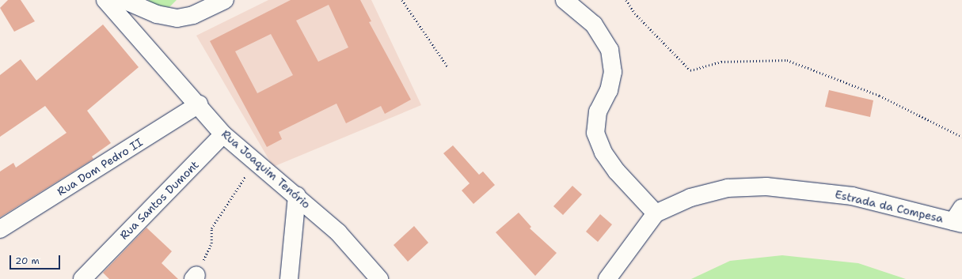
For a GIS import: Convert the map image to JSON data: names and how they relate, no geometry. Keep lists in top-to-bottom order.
{
  "streets": {
    "street": [
      "Rua Dom Pedro II",
      "Rua Joaquim Tenório",
      "Rua Santos Dumont",
      "Estrada da Compesa"
    ]
  },
  "crossings": [
    ["Rua Dom Pedro II", "Rua Joaquim Tenório"],
    ["Rua Joaquim Tenório", "Rua Santos Dumont"]
  ],
  "scale_bar": "20 m"
}
